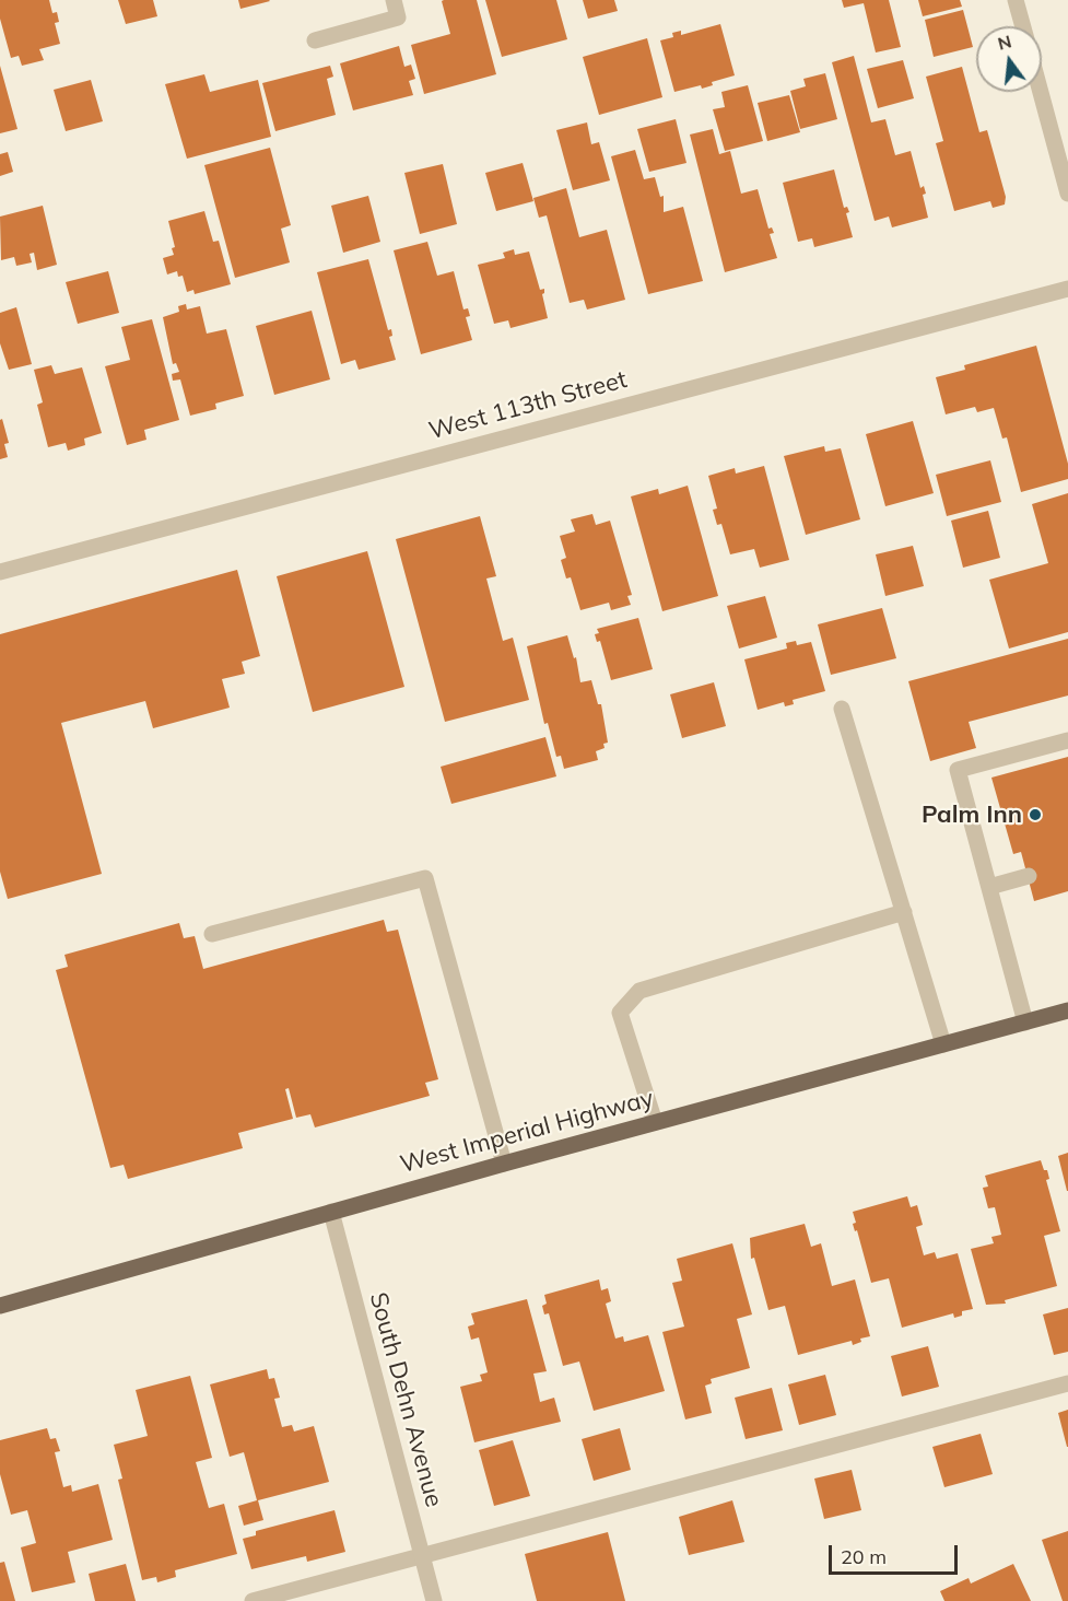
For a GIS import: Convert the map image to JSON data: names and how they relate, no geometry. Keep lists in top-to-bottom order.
{
  "streets": {
    "main road": ["West Imperial Highway"],
    "street": ["West 113th Street", "South Dehn Avenue"]
  },
  "crossings": [
    ["West Imperial Highway", "South Dehn Avenue"]
  ],
  "places": ["Palm Inn"],
  "scale_bar": "20 m",
  "north": "top"
}
